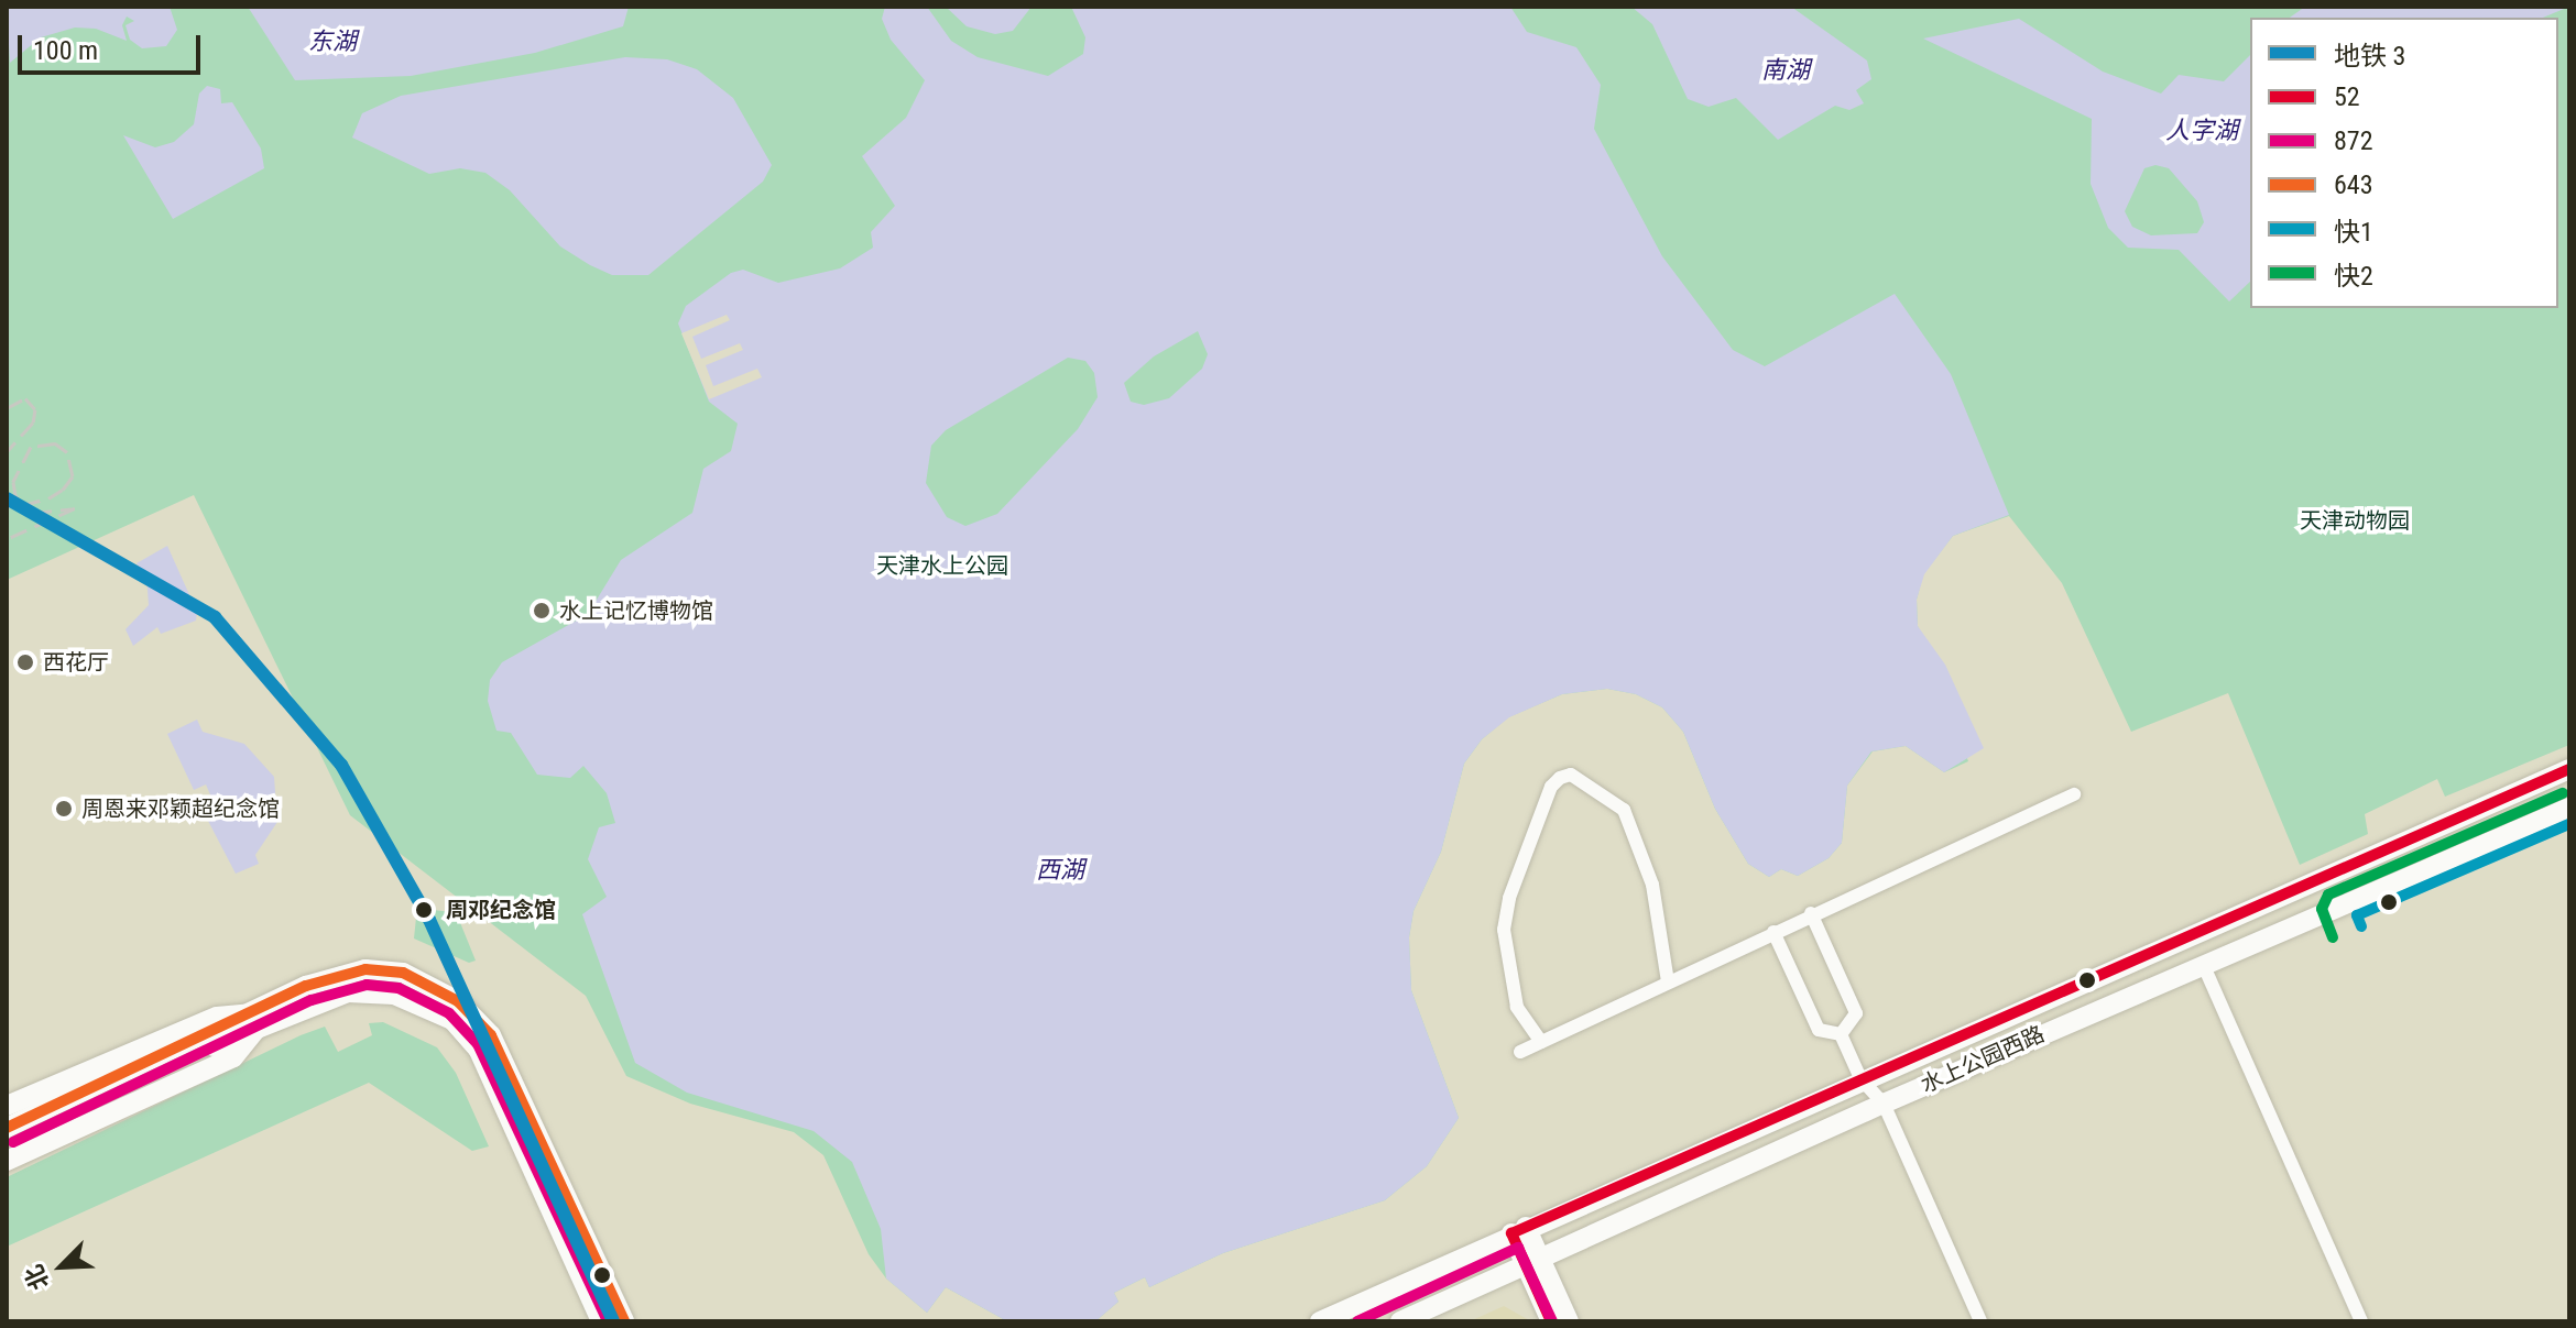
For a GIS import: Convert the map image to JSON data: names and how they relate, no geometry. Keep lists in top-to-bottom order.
{
  "streets": {
    "main road": ["水上公园西路"]
  },
  "water": [
    "东湖",
    "南湖",
    "人字湖",
    "西湖"
  ],
  "parks": ["天津动物园", "天津水上公园"],
  "places": [
    "水上记忆博物馆",
    "西花厅",
    "周恩来邓颖超纪念馆",
    "周邓纪念馆"
  ],
  "lines": [
    "metro line 3",
    "transit line 52",
    "transit line 快2",
    "transit line 快1",
    "transit line 643",
    "transit line 872"
  ],
  "legend": [
    "地铁 3",
    "52",
    "872",
    "643",
    "快1",
    "快2"
  ],
  "scale_bar": "100 m",
  "north": "bottom left"
}
